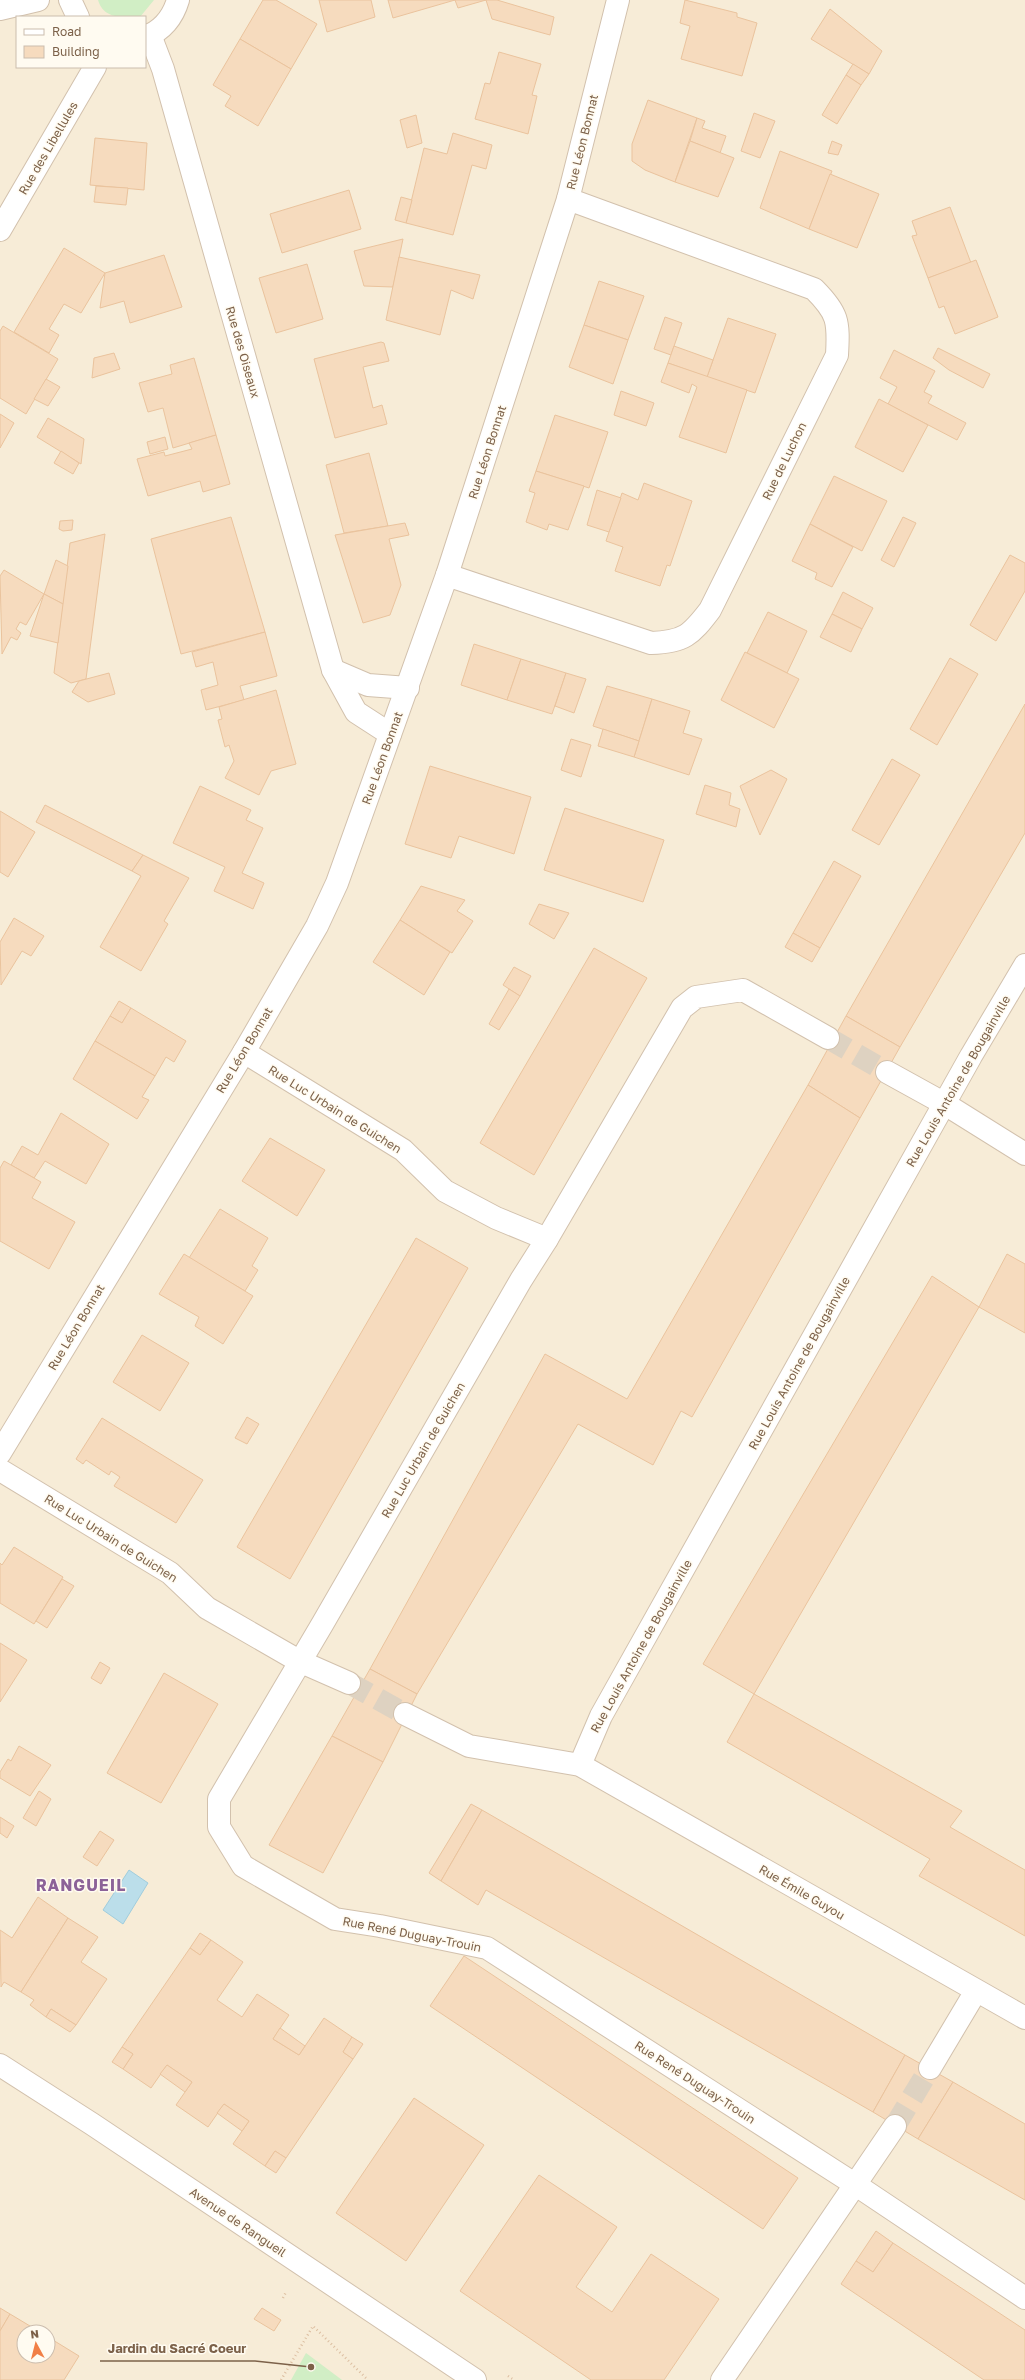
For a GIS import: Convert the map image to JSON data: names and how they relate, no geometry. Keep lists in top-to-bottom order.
{
  "streets": {
    "street": [
      "Rue Léon Bonnat",
      "Rue des Libellules",
      "Rue des Oiseaux",
      "Rue de Luchon",
      "Rue Louis Antoine de Bougainville",
      "Rue Luc Urbain de Guichen",
      "Rue Émile Guyou",
      "Rue René Duguay-Trouin",
      "Avenue de Rangueil"
    ]
  },
  "crossings": [
    ["Rue Léon Bonnat", "Rue des Oiseaux"],
    ["Rue Léon Bonnat", "Rue de Luchon"],
    ["Rue Léon Bonnat", "Rue Luc Urbain de Guichen"],
    ["Rue Louis Antoine de Bougainville", "Rue Émile Guyou"],
    ["Rue Luc Urbain de Guichen", "Rue René Duguay-Trouin"]
  ],
  "districts": ["RANGUEIL"],
  "places": ["Jardin du Sacré Coeur"],
  "legend": ["Road", "Building"],
  "north": "top"
}
